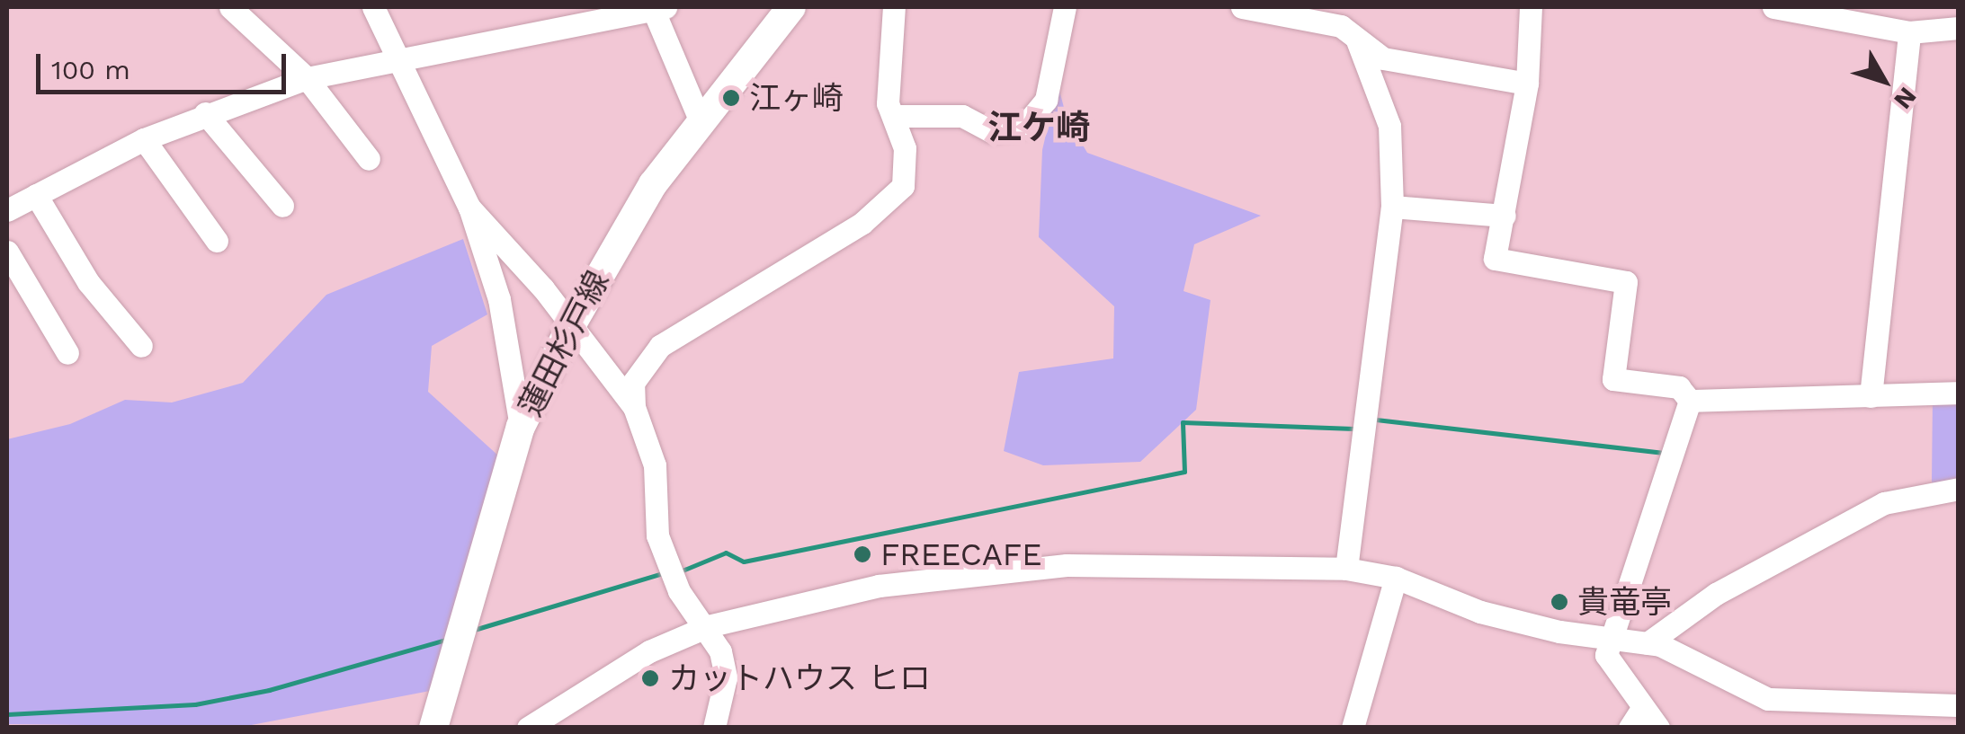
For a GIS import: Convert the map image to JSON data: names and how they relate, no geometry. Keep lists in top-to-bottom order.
{
  "streets": {
    "main road": ["蓮田杉戸線"]
  },
  "districts": ["江ケ崎"],
  "places": [
    "江ヶ崎",
    "FREECAFE",
    "貴竜亭",
    "カットハウス ヒロ"
  ],
  "scale_bar": "100 m",
  "north": "bottom right"
}
